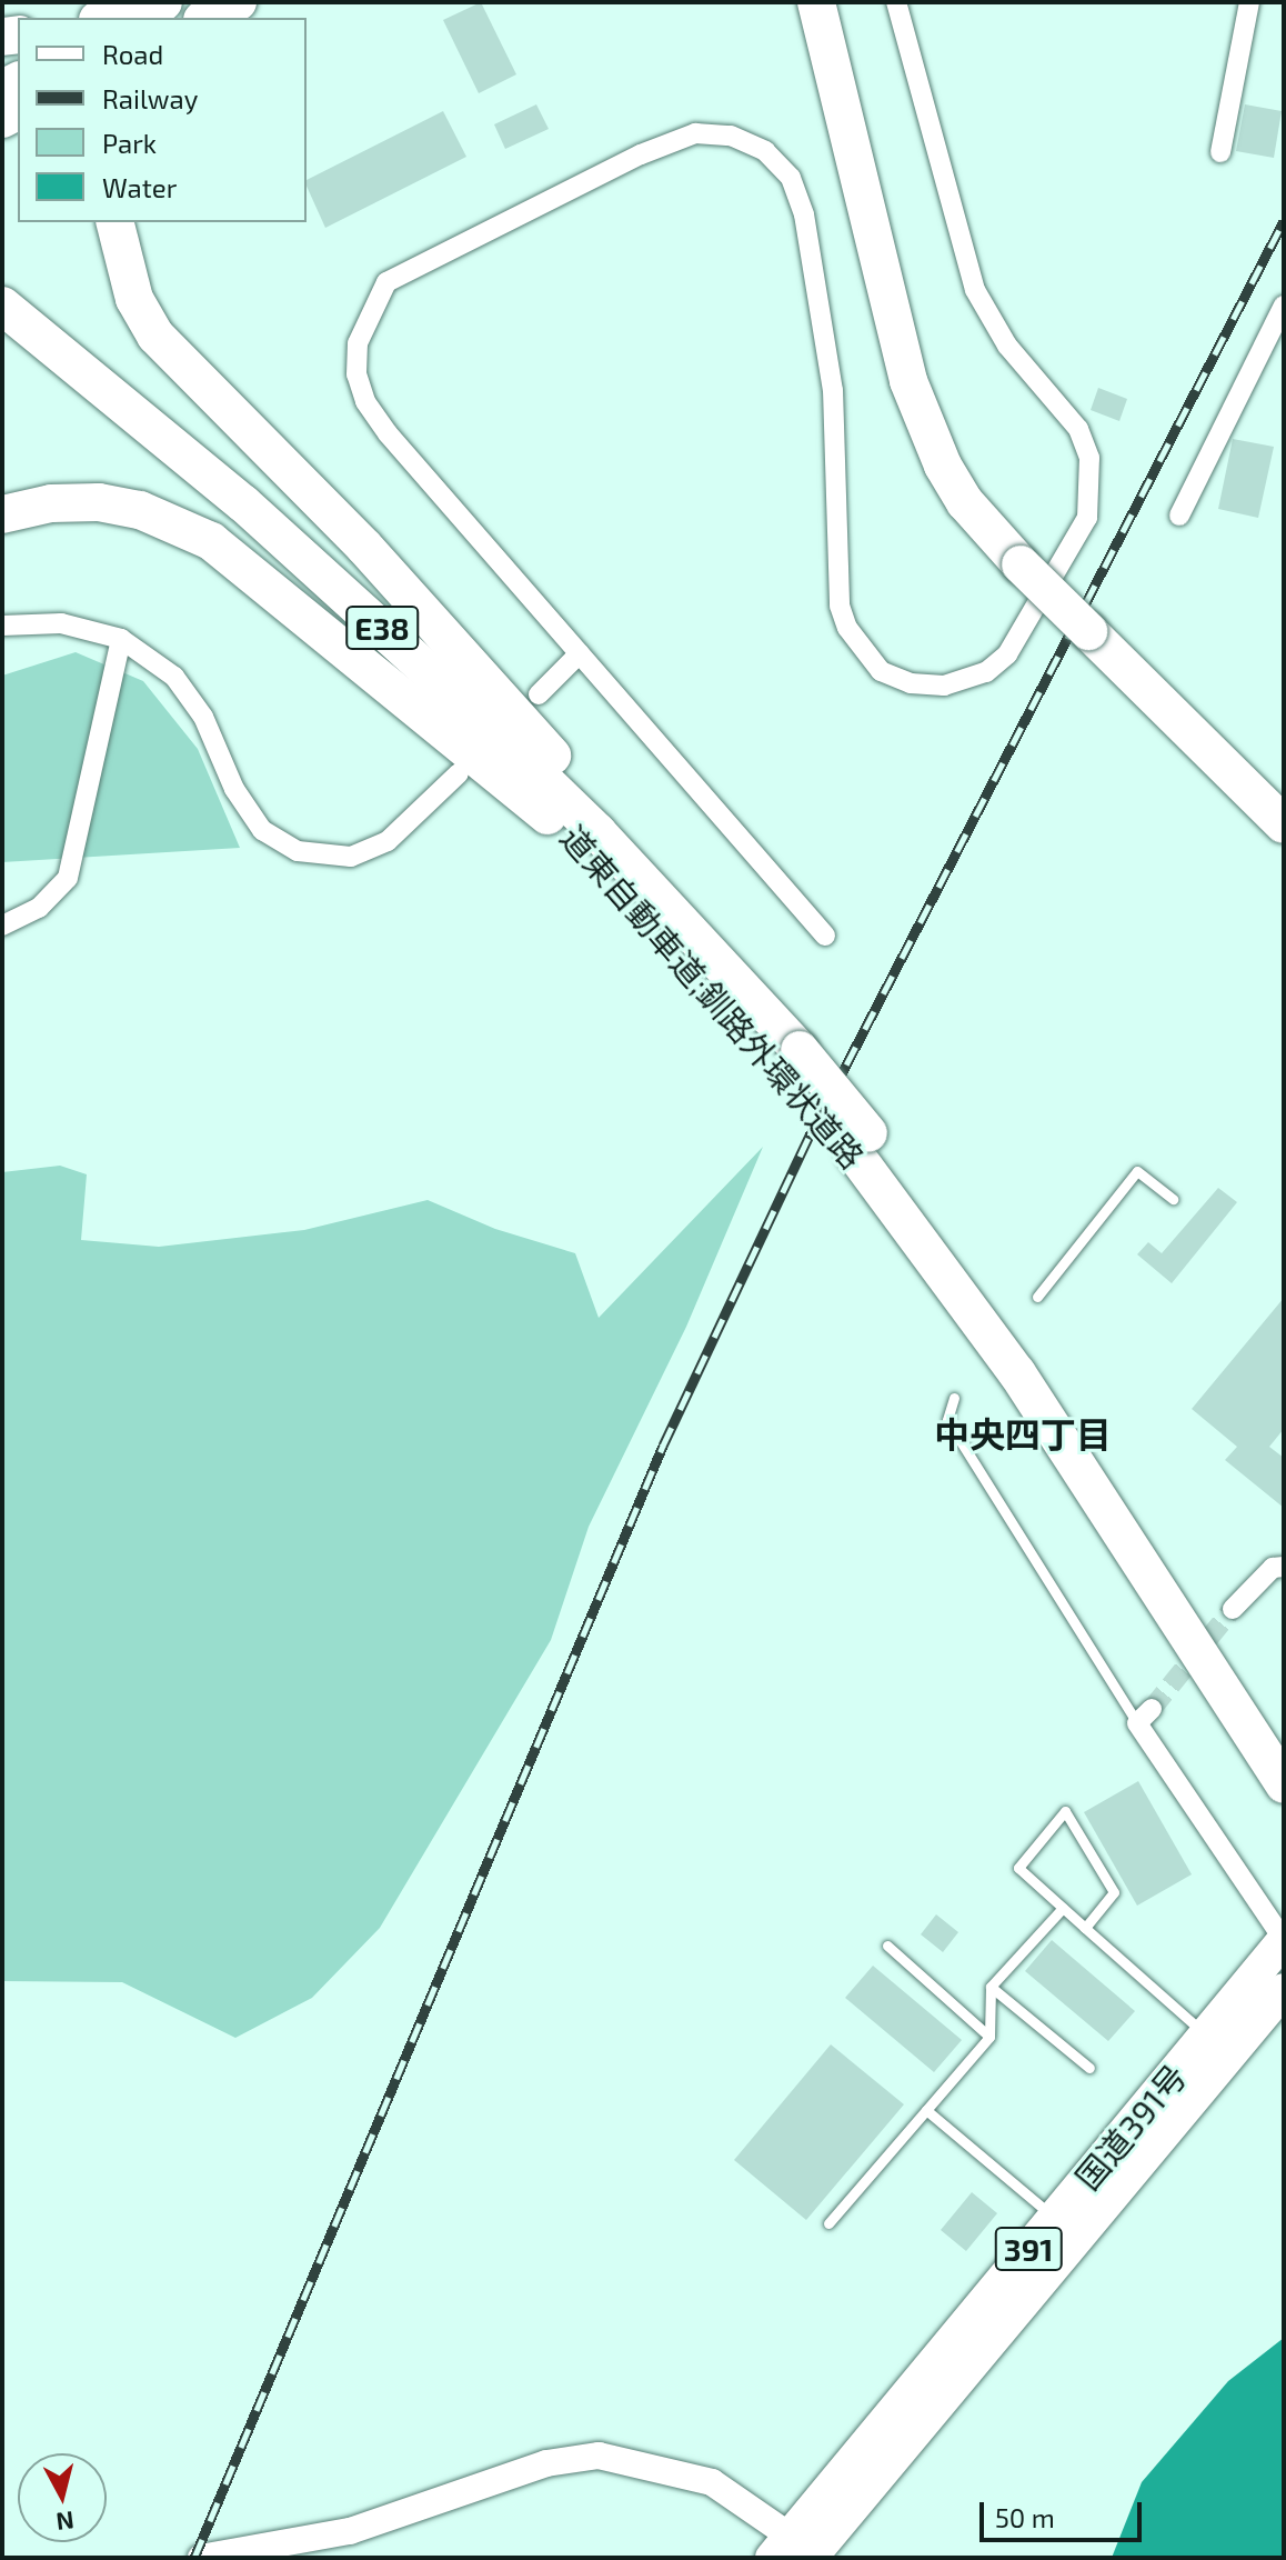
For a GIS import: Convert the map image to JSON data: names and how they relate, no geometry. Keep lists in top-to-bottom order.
{
  "streets": {
    "highway": [
      "E38",
      "道東自動車道;釧路外環状道路",
      "国道391号",
      "391"
    ]
  },
  "districts": ["中央四丁目"],
  "legend": [
    "Road",
    "Railway",
    "Park",
    "Water"
  ],
  "scale_bar": "50 m",
  "north": "bottom"
}
